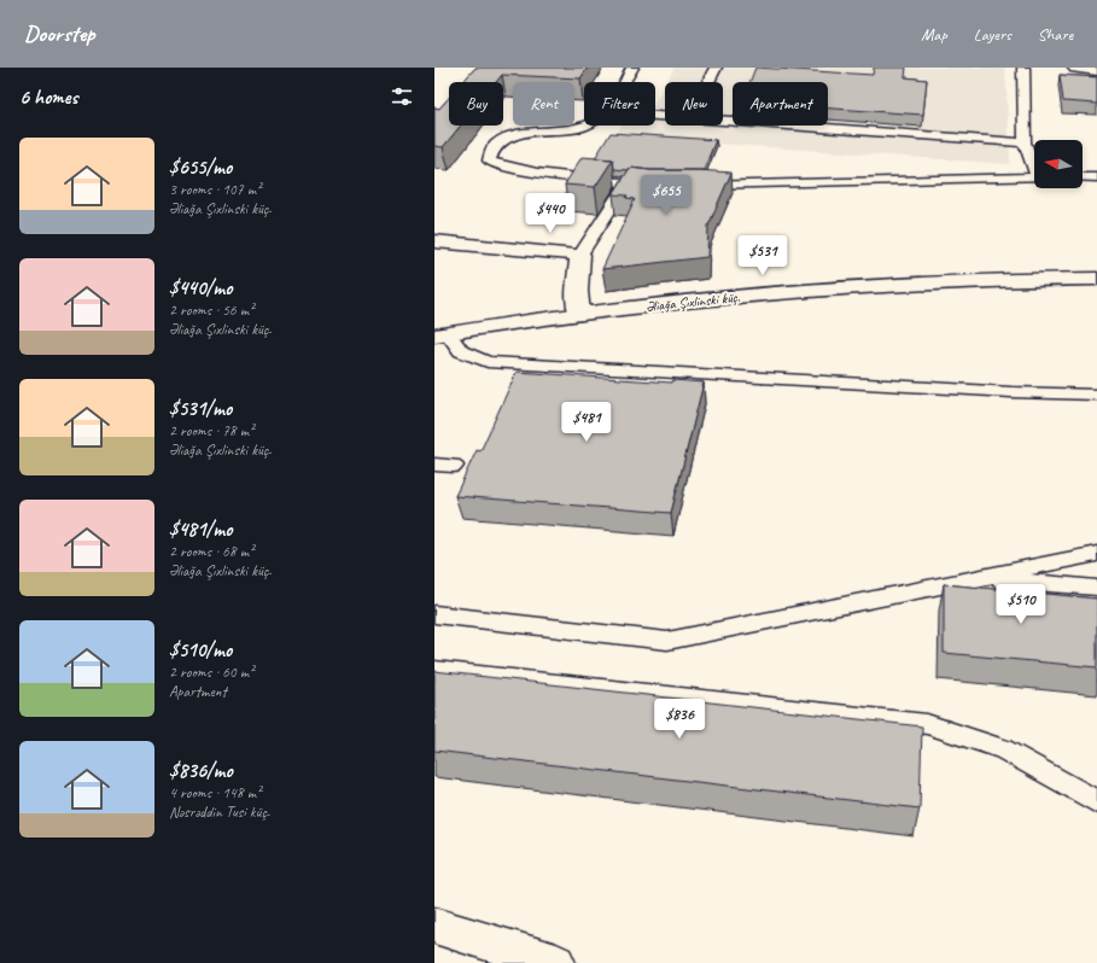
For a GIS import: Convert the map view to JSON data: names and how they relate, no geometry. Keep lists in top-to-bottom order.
{
  "streets": {
    "main road": ["Əliağa Şıxlinski küç."]
  },
  "north": "left",
  "page": {
    "header": "Doorstep",
    "nav": ["Map", "Layers", "Share"],
    "heading": "6 homes",
    "chip": [
      "Buy",
      "Rent",
      "Filters",
      "New",
      "Apartment"
    ],
    "list": [
      {
        "name": "$655/mo",
        "note": "3 rooms · 107 m² · Əliağa Şıxlinski küç."
      },
      {
        "name": "$440/mo",
        "note": "2 rooms · 56 m² · Əliağa Şıxlinski küç."
      },
      {
        "name": "$531/mo",
        "note": "2 rooms · 78 m² · Əliağa Şıxlinski küç."
      },
      {
        "name": "$481/mo",
        "note": "2 rooms · 68 m² · Əliağa Şıxlinski küç."
      },
      {
        "name": "$510/mo",
        "note": "2 rooms · 60 m² · Apartment"
      },
      {
        "name": "$836/mo",
        "note": "4 rooms · 148 m² · Nəsrəddin Tusi küç."
      }
    ],
    "price": [
      "$655",
      "$440",
      "$531",
      "$481",
      "$510",
      "$836"
    ]
  }
}
